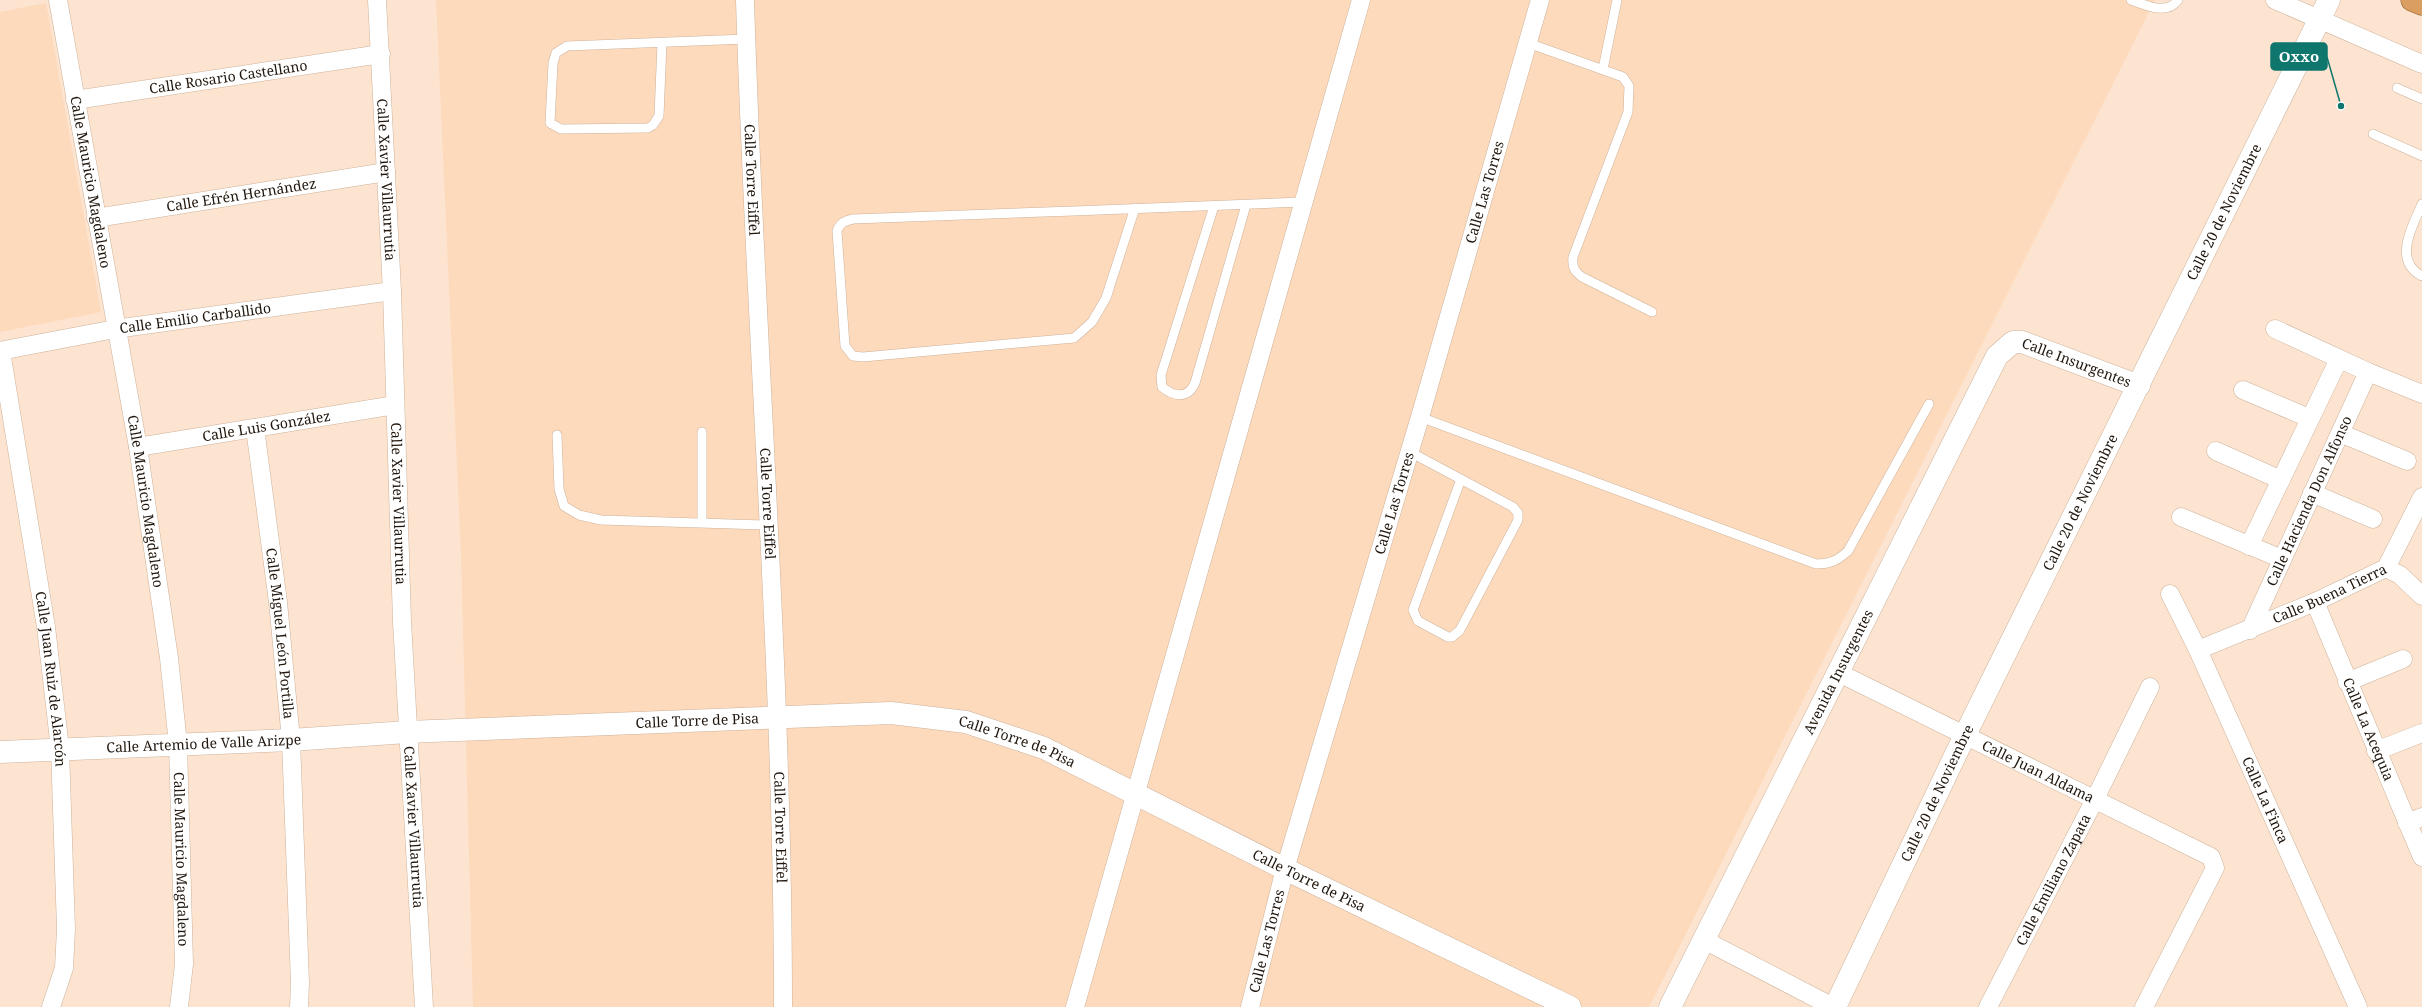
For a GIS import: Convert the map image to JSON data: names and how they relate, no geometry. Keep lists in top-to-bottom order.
{
  "streets": {
    "street": [
      "Calle Rosario Castellano",
      "Calle Xavier Villaurrutia",
      "Calle Torre Eiffel",
      "Calle Mauricio Magdaleno",
      "Calle Las Torres",
      "Calle Efrén Hernández",
      "Calle 20 de Noviembre",
      "Calle Emilio Carballido",
      "Calle Insurgentes",
      "Calle Luis González",
      "Calle Hacienda Don Alfonso",
      "Calle Buena Tierra",
      "Calle Miguel León Portilla",
      "Avenida Insurgentes",
      "Calle Juan Ruiz de Alarcón",
      "Calle Torre de Pisa",
      "Calle La Acequia",
      "Calle Artemio de Valle Arizpe",
      "Calle Juan Aldama",
      "Calle La Finca",
      "Calle Emiliano Zapata"
    ]
  },
  "crossings": [
    ["Calle Rosario Castellano", "Calle Xavier Villaurrutia"],
    ["Calle Rosario Castellano", "Calle Mauricio Magdaleno"],
    ["Calle Xavier Villaurrutia", "Calle Efrén Hernández"],
    ["Calle Xavier Villaurrutia", "Calle Emilio Carballido"],
    ["Calle Xavier Villaurrutia", "Calle Luis González"],
    ["Calle Xavier Villaurrutia", "Calle Torre de Pisa"],
    ["Calle Xavier Villaurrutia", "Calle Artemio de Valle Arizpe"],
    ["Calle Torre Eiffel", "Calle Torre de Pisa"],
    ["Calle Mauricio Magdaleno", "Calle Efrén Hernández"],
    ["Calle Mauricio Magdaleno", "Calle Emilio Carballido"],
    ["Calle Mauricio Magdaleno", "Calle Luis González"],
    ["Calle Mauricio Magdaleno", "Calle Artemio de Valle Arizpe"],
    ["Calle Las Torres", "Calle Torre de Pisa"],
    ["Calle 20 de Noviembre", "Calle Insurgentes"],
    ["Calle 20 de Noviembre", "Calle Juan Aldama"],
    ["Calle Emilio Carballido", "Calle Juan Ruiz de Alarcón"],
    ["Calle Insurgentes", "Avenida Insurgentes"],
    ["Calle Luis González", "Calle Miguel León Portilla"],
    ["Calle Hacienda Don Alfonso", "Calle Buena Tierra"],
    ["Calle Buena Tierra", "Calle La Acequia"],
    ["Calle Buena Tierra", "Calle La Finca"],
    ["Calle Miguel León Portilla", "Calle Artemio de Valle Arizpe"],
    ["Avenida Insurgentes", "Calle Juan Aldama"],
    ["Calle Juan Ruiz de Alarcón", "Calle Artemio de Valle Arizpe"],
    ["Calle Torre de Pisa", "Calle Artemio de Valle Arizpe"],
    ["Calle Juan Aldama", "Calle Emiliano Zapata"]
  ],
  "places": ["Oxxo"]
}
